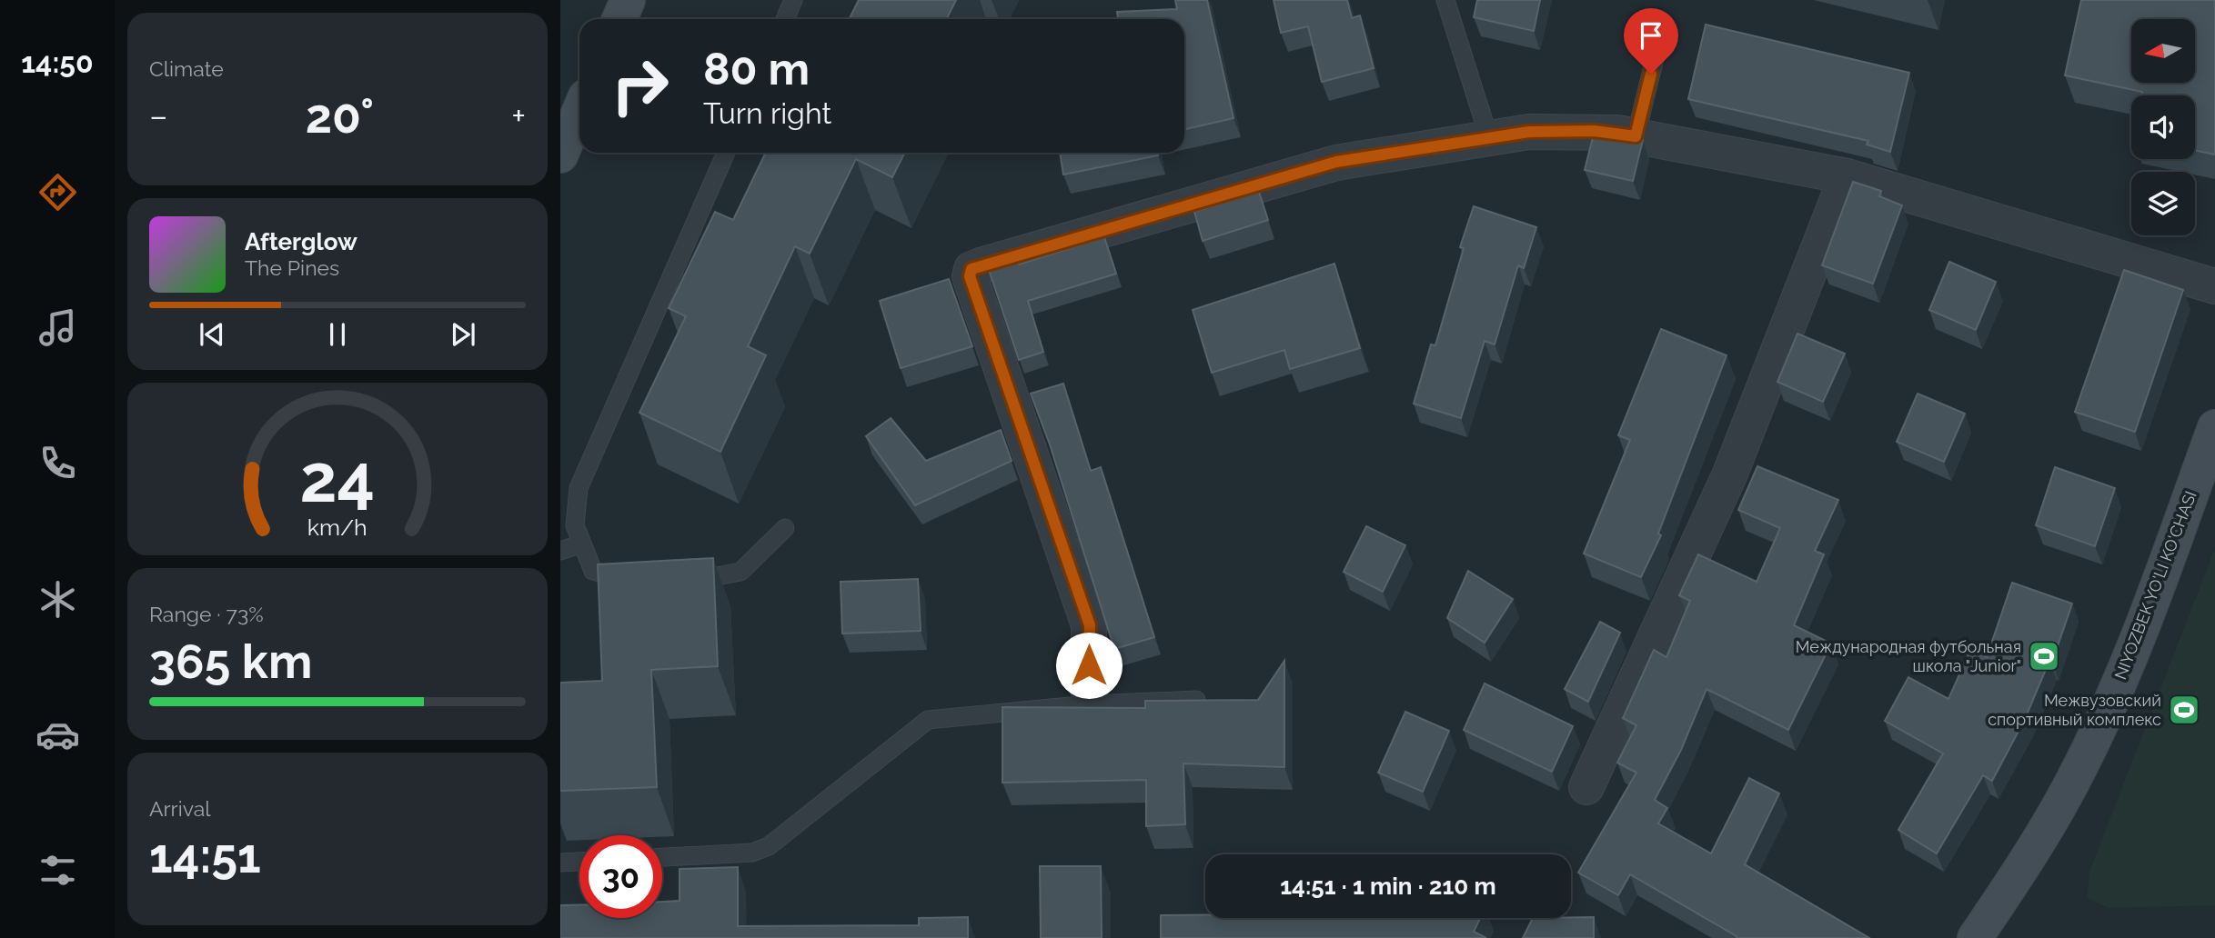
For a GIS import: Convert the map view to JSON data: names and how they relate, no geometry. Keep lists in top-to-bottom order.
{
  "streets": {
    "street": ["NIYOZBEK YO'LI KO'CHASI"]
  },
  "places": {
    "sports": ["Международная футбольная школа \"Junior\"", "Межвузовский спортивный комплекс"]
  },
  "north": "left",
  "page": {
    "tabs": "14:50",
    "tile": [
      "Climate",
      ["Range · 73%", "365 km"],
      ["Arrival", "14:51"]
    ],
    "turn": ["80 m", "Turn right"],
    "heat": ["−", "20°", "+"],
    "song": ["Afterglow", "The Pines"],
    "limit": "30",
    "trip": "14:51 · 1 min · 210 m",
    "gauge": ["24", "km/h"]
  }
}
